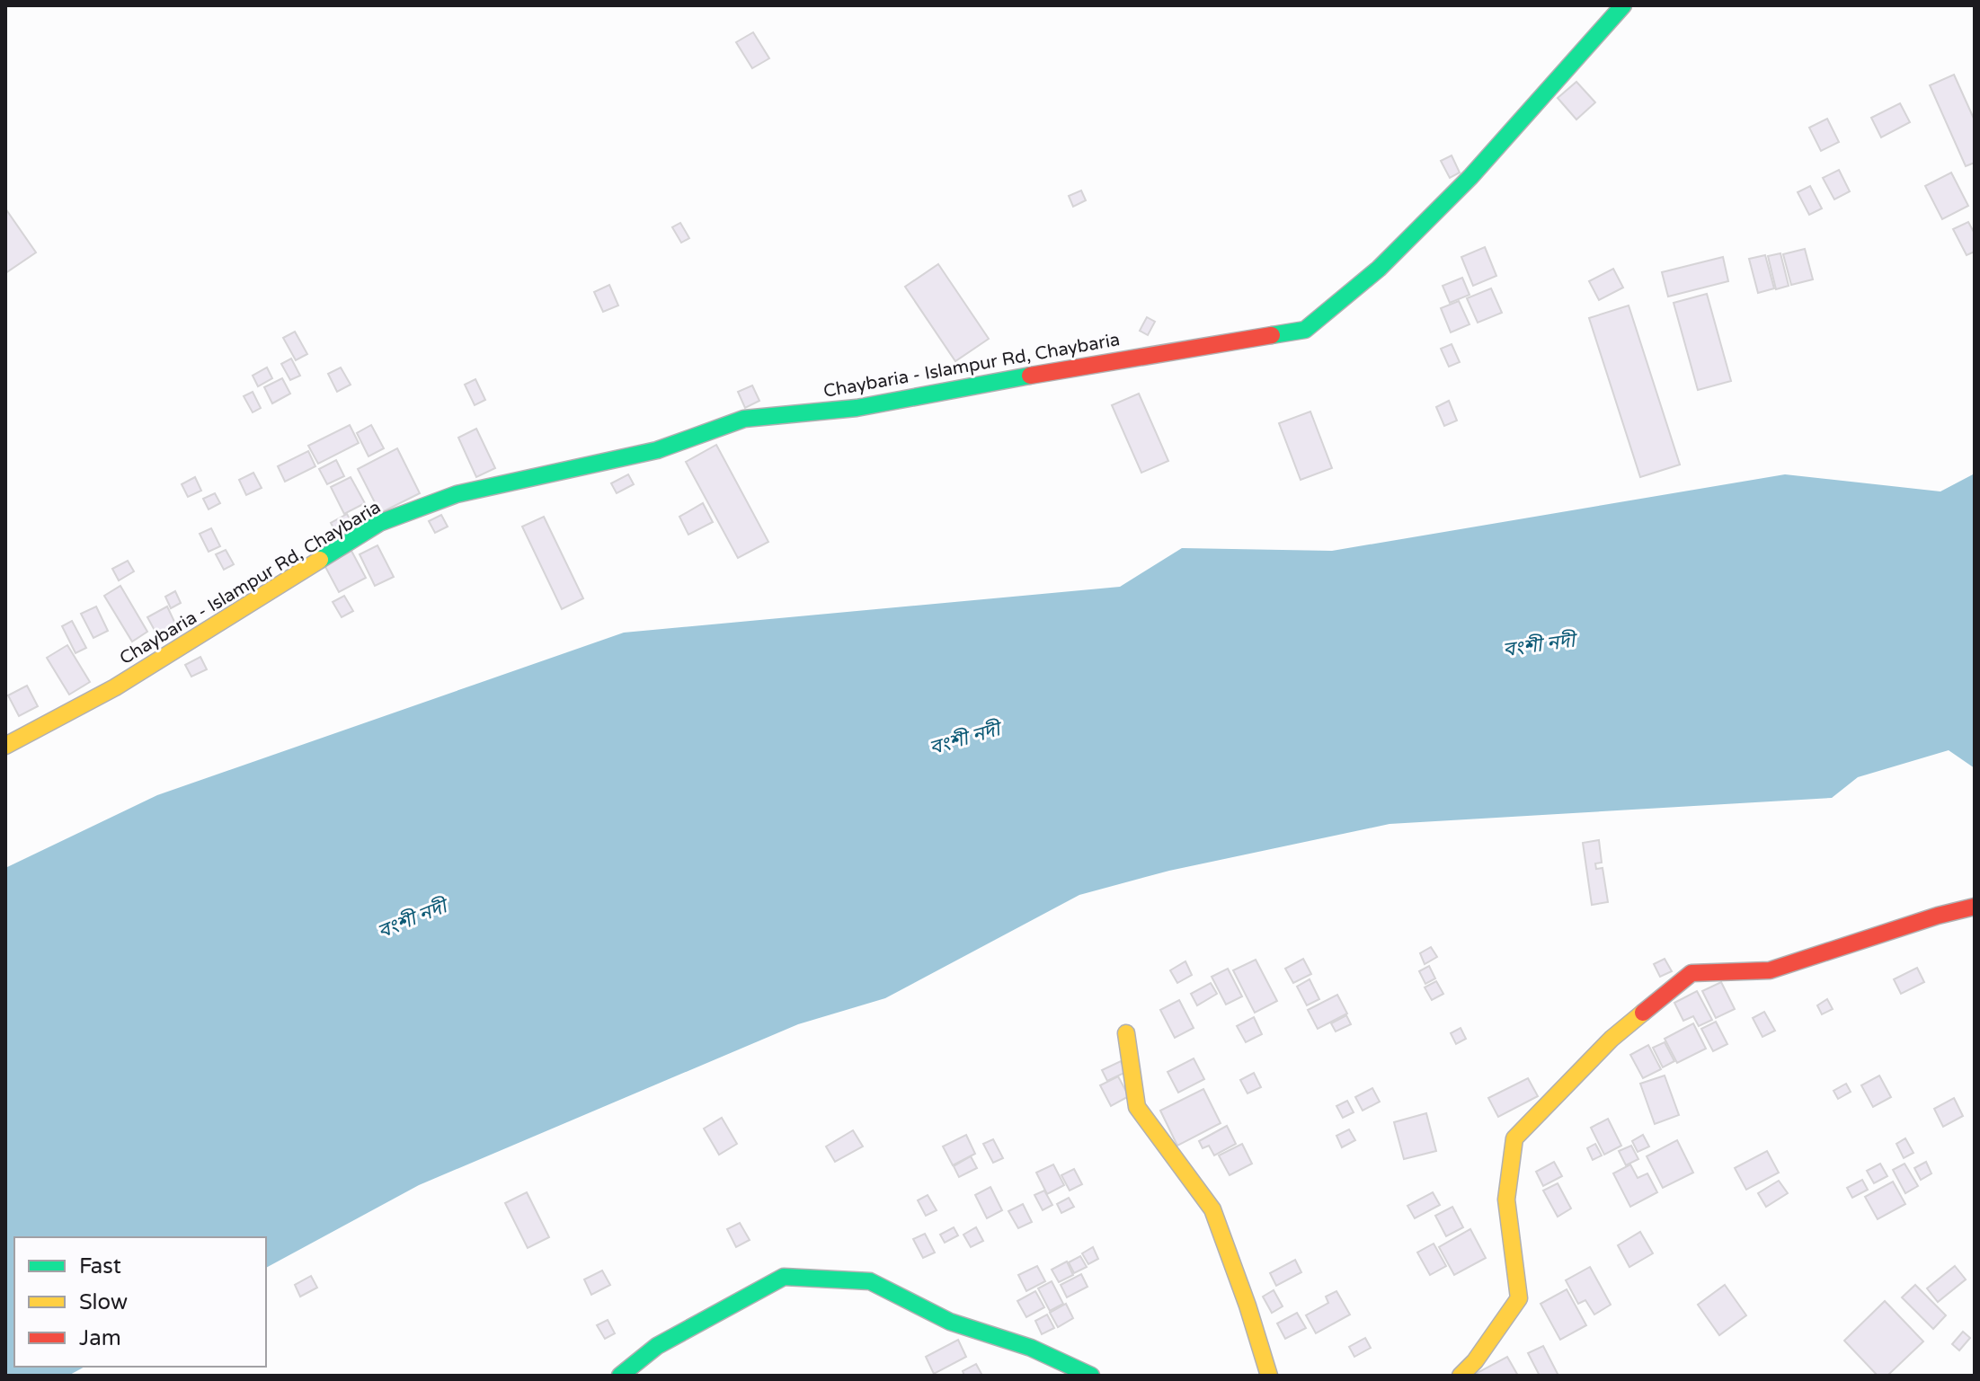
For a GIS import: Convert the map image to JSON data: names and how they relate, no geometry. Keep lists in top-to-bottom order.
{
  "streets": {
    "street": ["Chaybaria - Islampur Rd, Chaybaria"]
  },
  "water": ["বংশী নদী"],
  "legend": ["Fast", "Slow", "Jam"]
}
